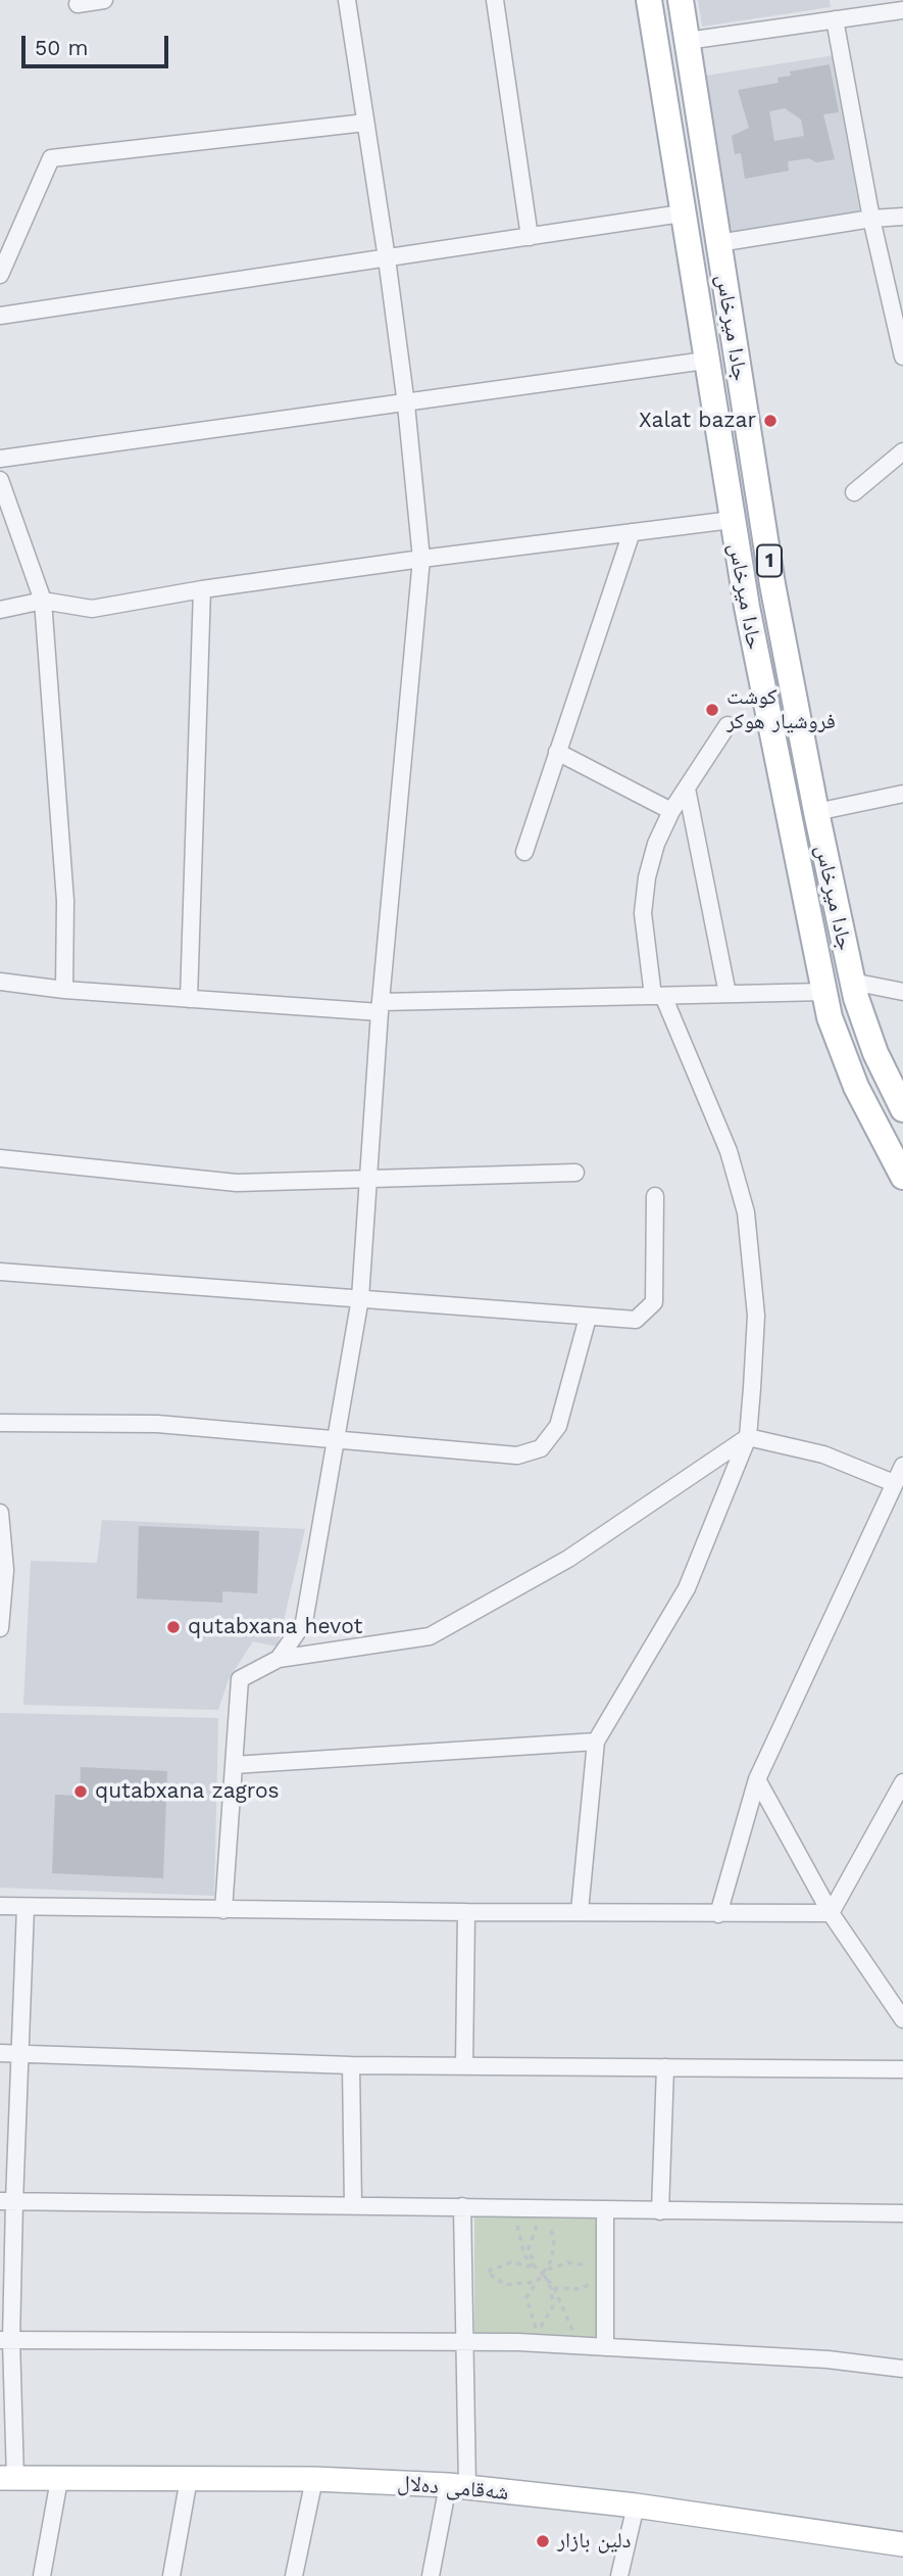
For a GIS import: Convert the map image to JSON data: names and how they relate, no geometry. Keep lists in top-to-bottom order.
{
  "streets": {
    "main road": [
      "جادا ميرخاس",
      "1",
      "حادا ميرخاس",
      "شەقامی دەلال"
    ]
  },
  "places": [
    "Xalat bazar",
    "كوشت فروشيار هوكر",
    "qutabxana hevot",
    "qutabxana zagros",
    "دلين بازار"
  ],
  "scale_bar": "50 m"
}
